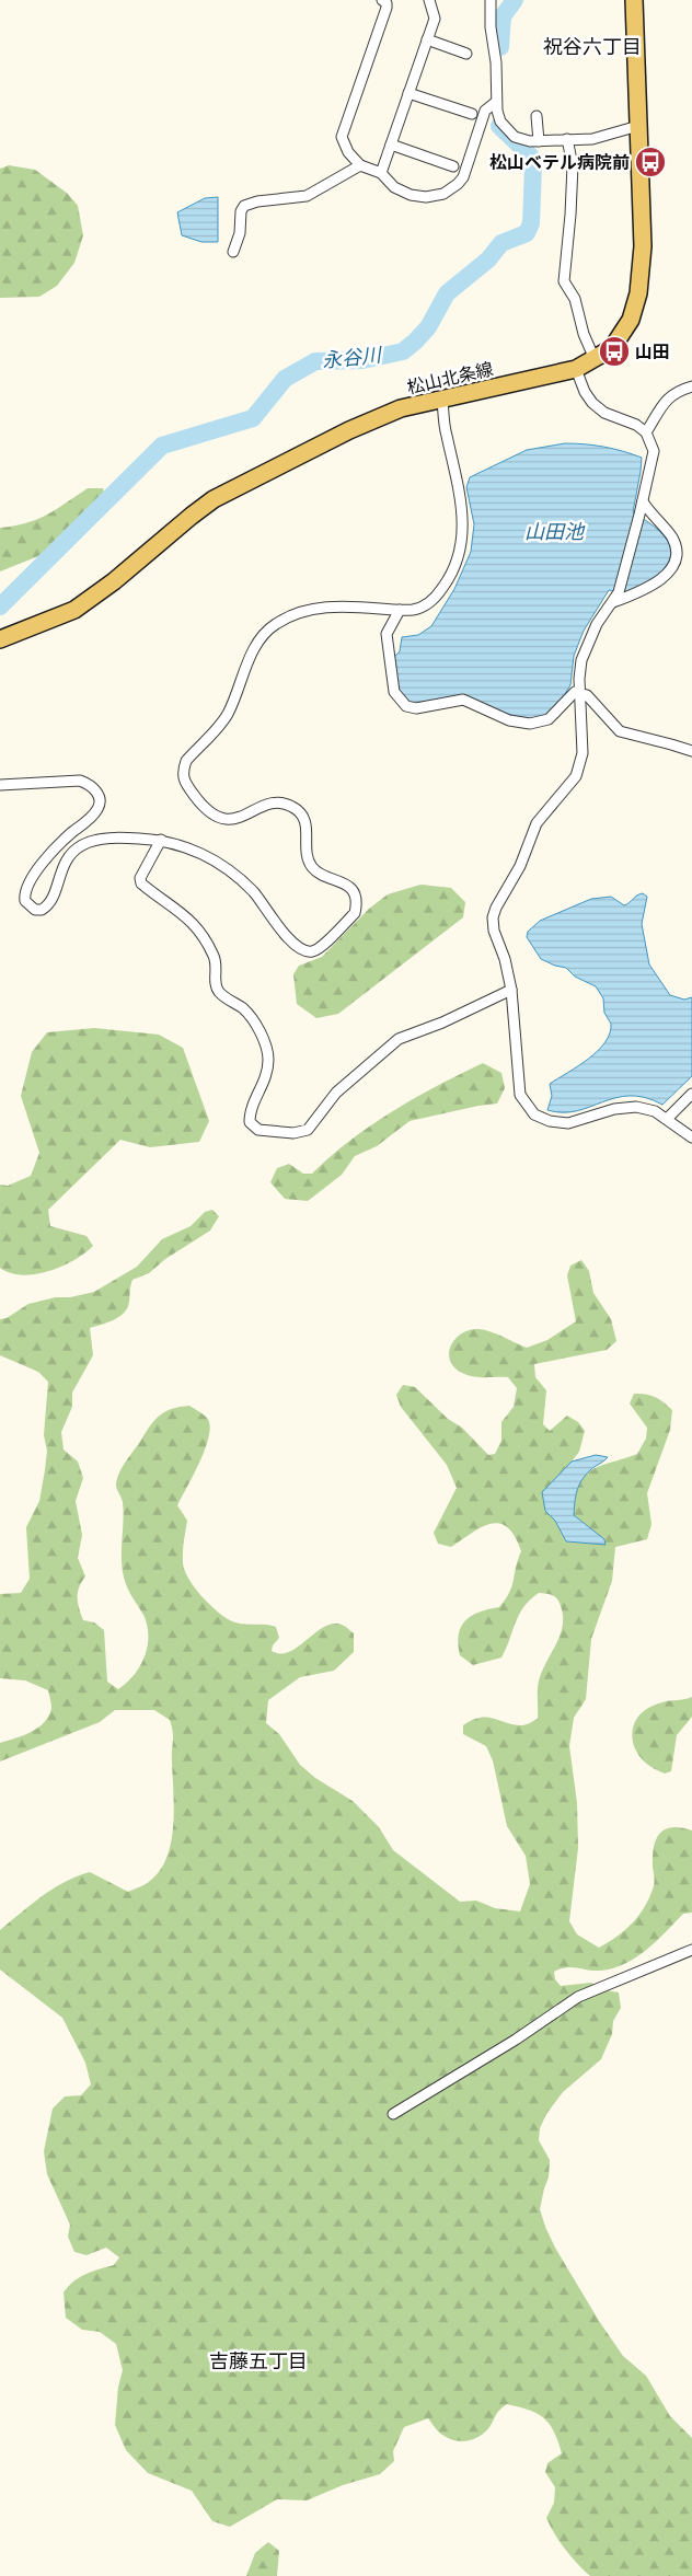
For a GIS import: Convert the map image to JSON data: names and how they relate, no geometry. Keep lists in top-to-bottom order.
{
  "streets": {
    "main road": ["松山北条線"]
  },
  "districts": ["祝谷六丁目", "吉藤五丁目"],
  "water": ["永谷川", "山田池"],
  "places": {
    "bus stop": ["松山ベテル病院前", "山田"]
  }
}
